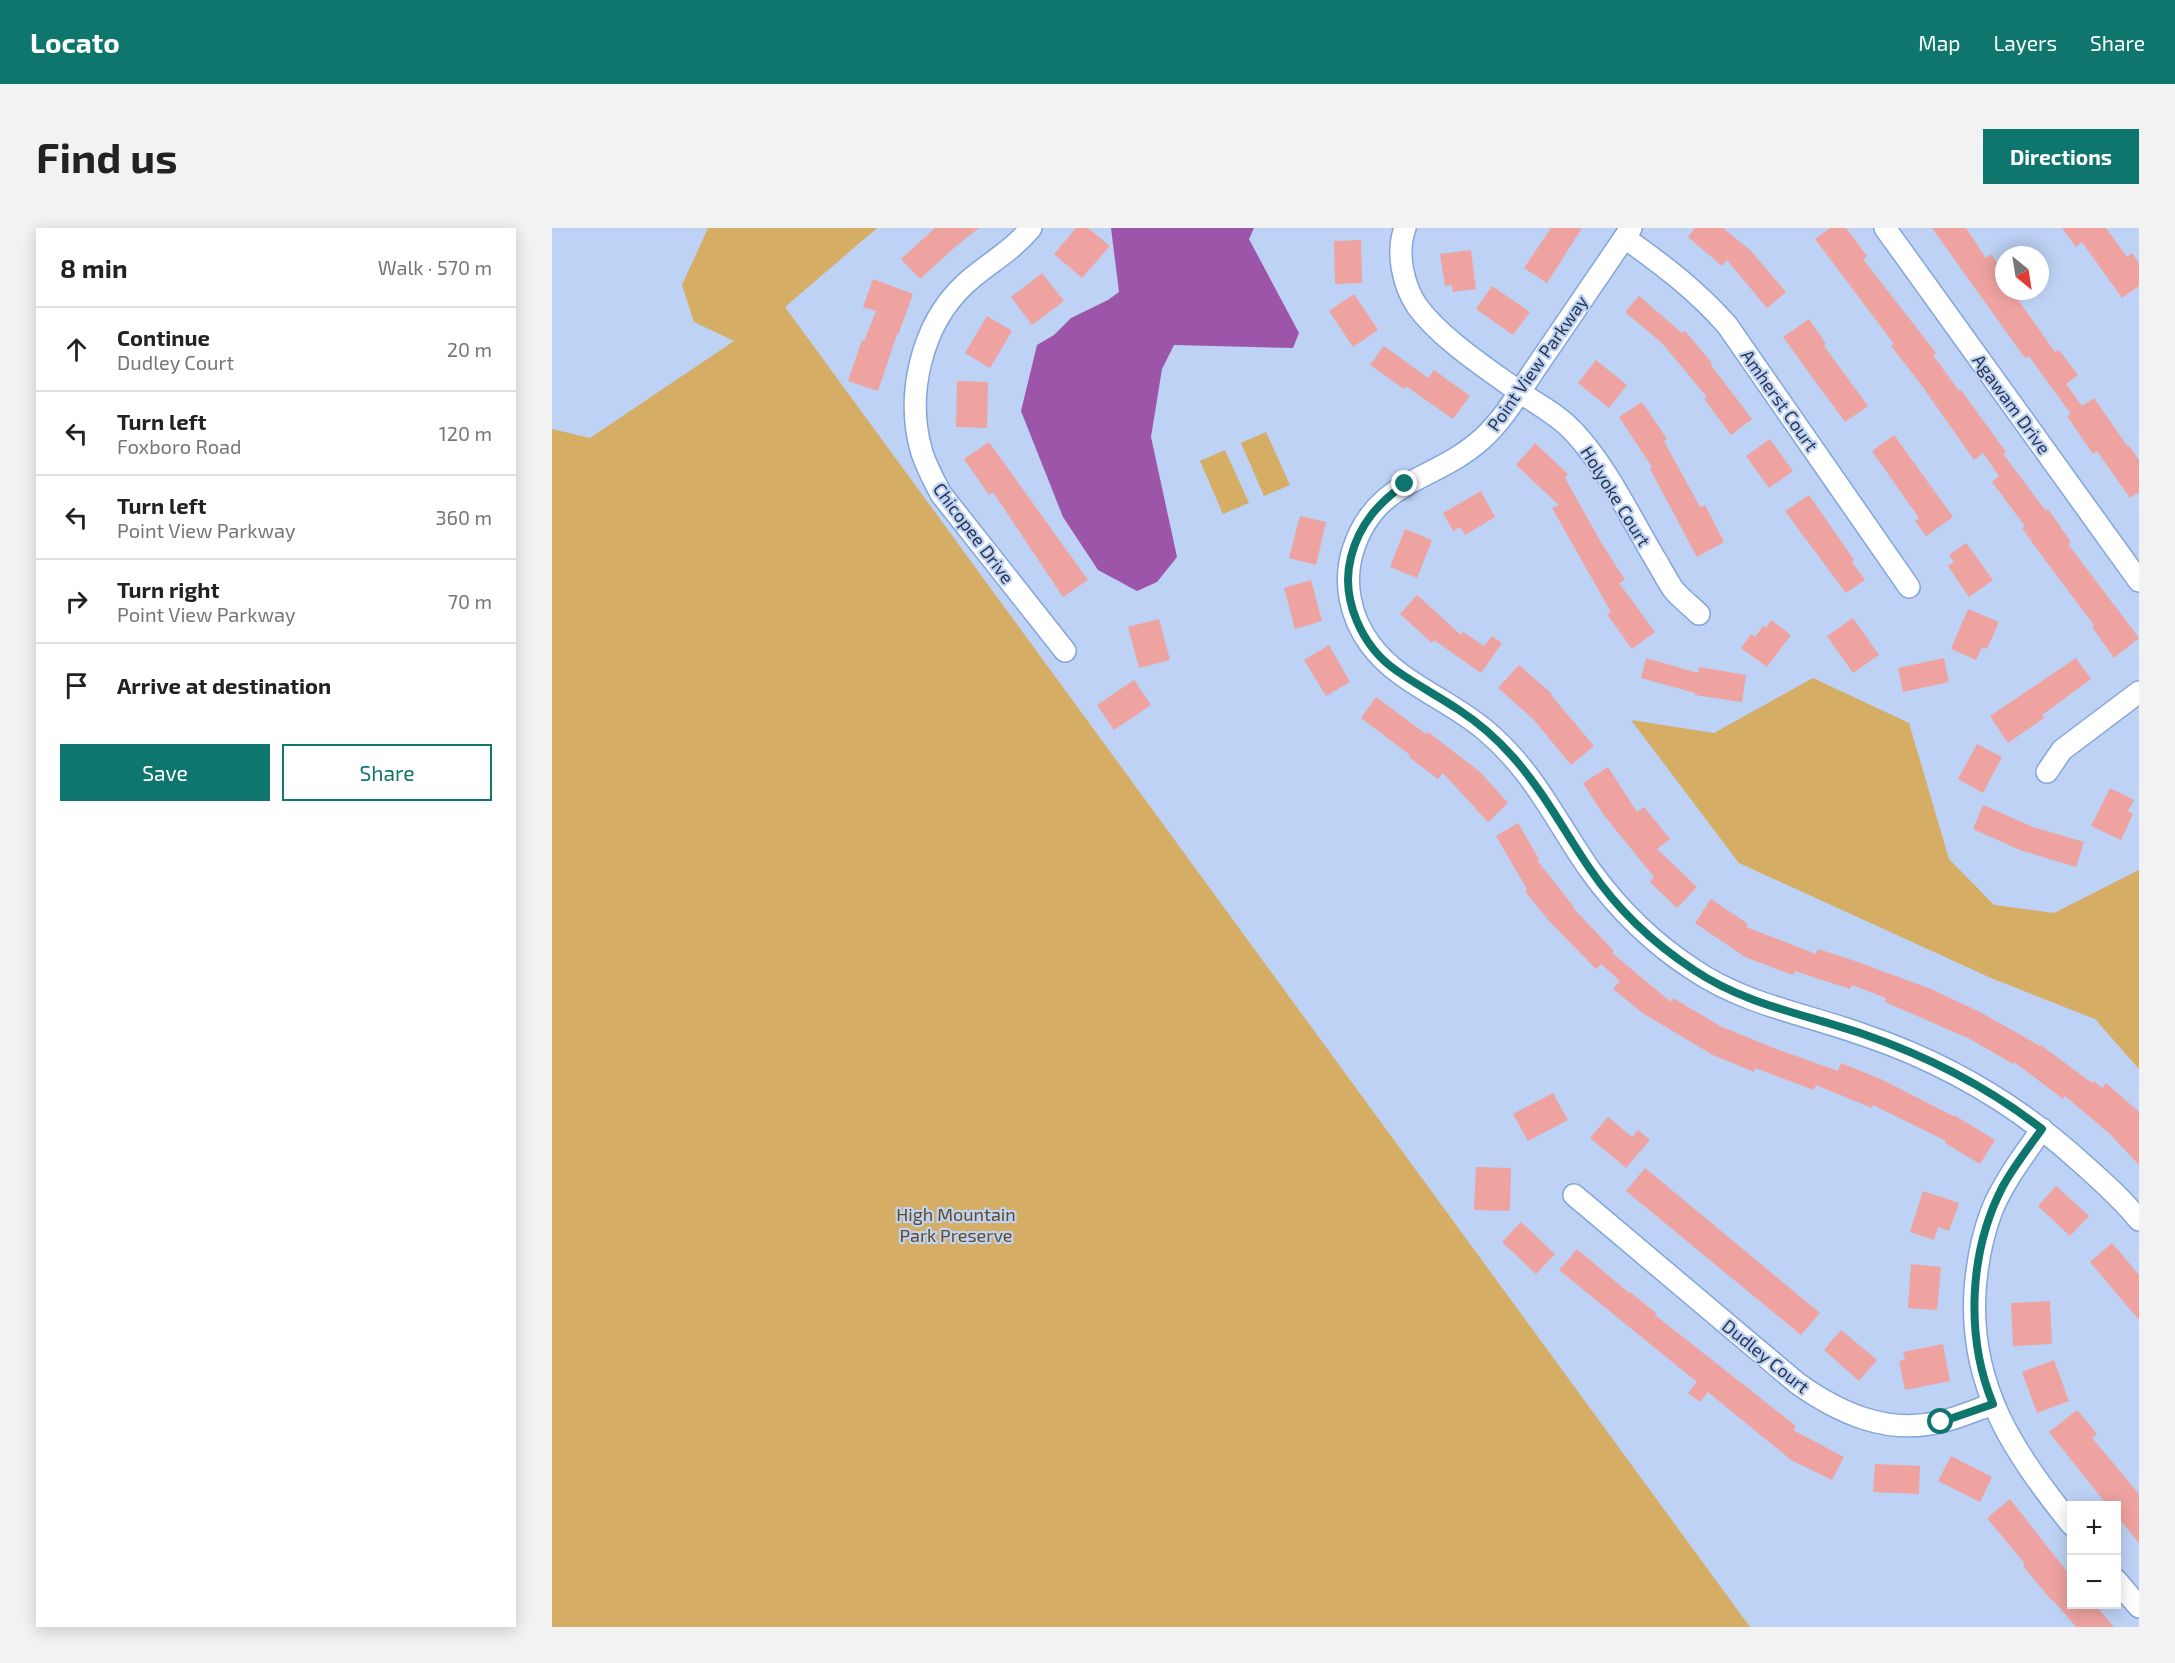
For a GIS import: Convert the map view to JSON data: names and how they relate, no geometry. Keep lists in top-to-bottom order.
{
  "streets": {
    "street": [
      "Point View Parkway",
      "Amherst Court",
      "Agawam Drive",
      "Holyoke Court",
      "Chicopee Drive",
      "Dudley Court"
    ]
  },
  "crossings": [
    ["Point View Parkway", "Amherst Court"],
    ["Point View Parkway", "Holyoke Court"]
  ],
  "parks": ["High Mountain Park Preserve"],
  "north": "bottom right",
  "page": {
    "header": "Locato",
    "nav": ["Map", "Layers", "Share"],
    "buttons": [
      "Directions",
      ["Save", "Share"]
    ],
    "title": "Find us",
    "heading": ["8 min", "Walk · 570 m"],
    "list": [
      ["Continue", "Dudley Court", "20 m"],
      ["Turn left", "Foxboro Road", "120 m"],
      ["Turn left", "Point View Parkway", "360 m"],
      ["Turn right", "Point View Parkway", "70 m"],
      "Arrive at destination"
    ],
    "map_buttons": ["+", "−"]
  }
}
